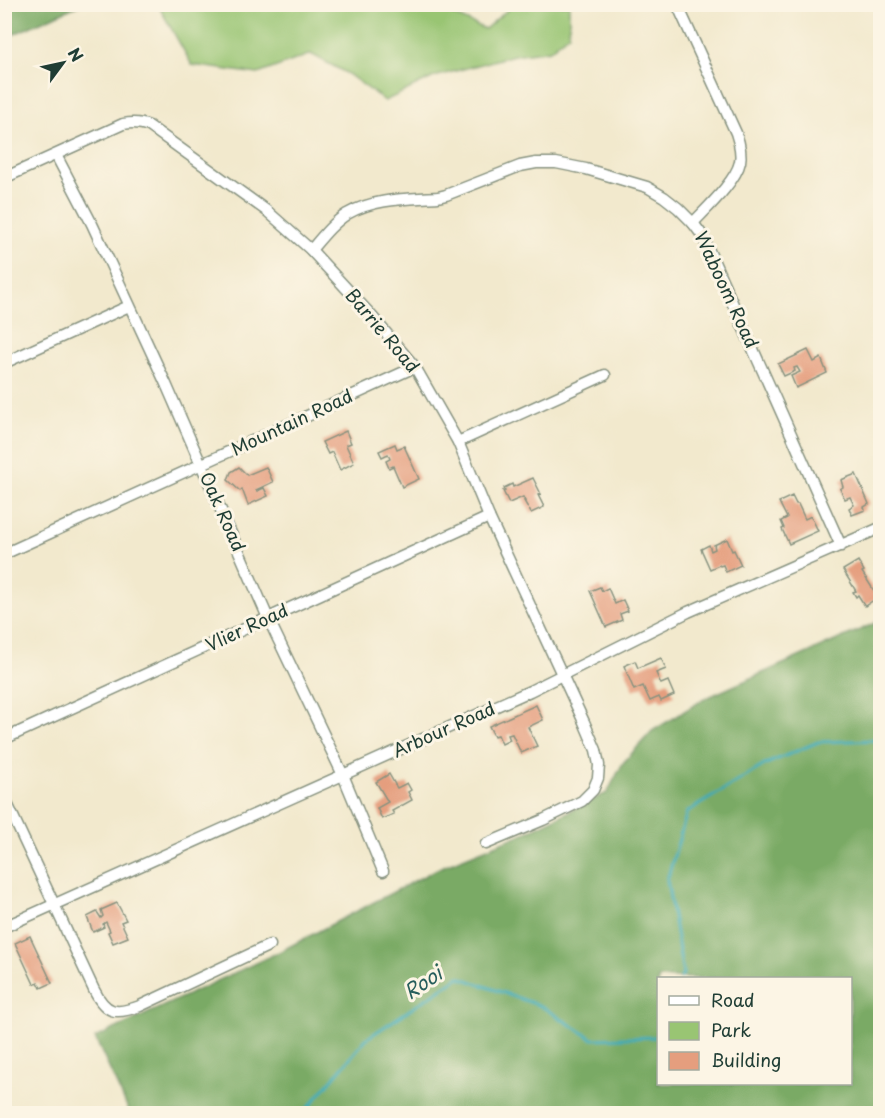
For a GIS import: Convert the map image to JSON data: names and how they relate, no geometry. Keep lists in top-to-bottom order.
{
  "streets": {
    "street": [
      "Waboom Road",
      "Barrie Road",
      "Mountain Road",
      "Oak Road",
      "Vlier Road",
      "Arbour Road"
    ]
  },
  "crossings": [
    ["Waboom Road", "Barrie Road"],
    ["Waboom Road", "Arbour Road"],
    ["Barrie Road", "Mountain Road"],
    ["Barrie Road", "Oak Road"],
    ["Barrie Road", "Vlier Road"],
    ["Barrie Road", "Arbour Road"],
    ["Mountain Road", "Oak Road"],
    ["Oak Road", "Vlier Road"],
    ["Oak Road", "Arbour Road"]
  ],
  "water": ["Rooi"],
  "legend": ["Road", "Park", "Building"],
  "north": "top right"
}
